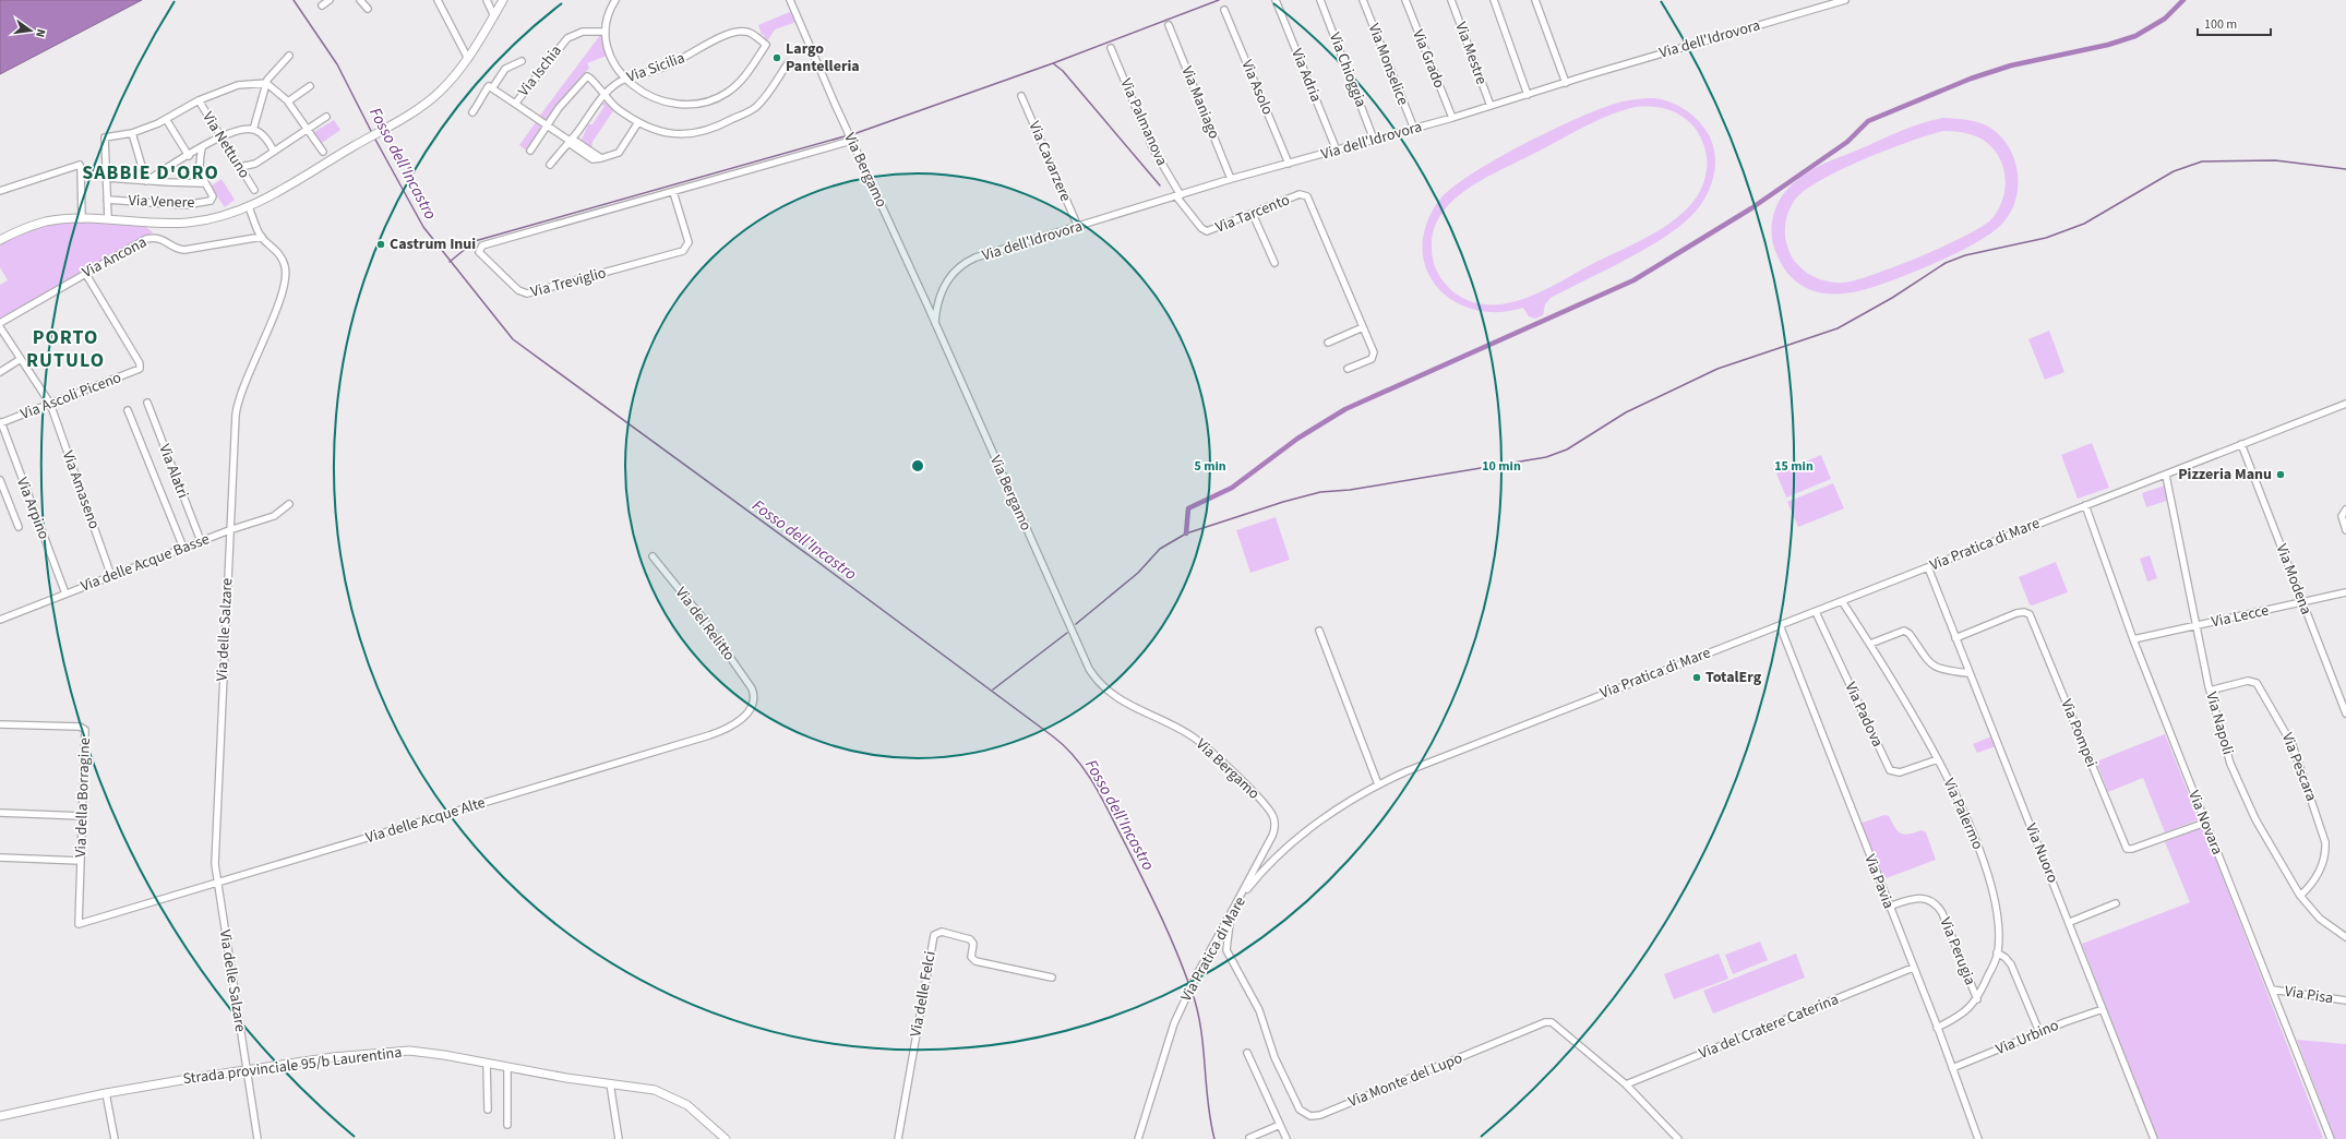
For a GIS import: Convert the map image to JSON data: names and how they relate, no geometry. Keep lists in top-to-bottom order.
{
  "streets": {
    "main road": ["Strada provinciale 95/b Laurentina"],
    "street": [
      "Via dell'Idrovora",
      "Via Mestre",
      "Via Grado",
      "Via Monselice",
      "Via Sicilia",
      "Via Chioggia",
      "Via Ischia",
      "Via Adria",
      "Via Asolo",
      "Via Maniago",
      "Via Palmanova",
      "Via Nettuno",
      "Via Cavarzere",
      "Via Bergamo",
      "Via Venere",
      "Via Tarcento",
      "Via Ancona",
      "Via Treviglio",
      "Via Ascoli Piceno",
      "Via Alatri",
      "Via Amaseno",
      "Via Arpino",
      "Via Pratica di Mare",
      "Via delle Acque Basse",
      "Via Modena",
      "Via Lecce",
      "Via del Relitto",
      "Via delle Salzare",
      "Via Padova",
      "Via Napoli",
      "Via Pompei",
      "Via Pescara",
      "Via della Borragine",
      "Via Palermo",
      "Via delle Acque Alte",
      "Via Novara",
      "Via Nuoro",
      "Via Pavia",
      "Via Perugia",
      "Via delle Felci",
      "Via Pisa",
      "Via del Cratere Caterina",
      "Via Urbino",
      "Via Monte del Lupo"
    ]
  },
  "crossings": [
    ["Via dell'Idrovora", "Via Mestre"],
    ["Via dell'Idrovora", "Via Grado"],
    ["Via dell'Idrovora", "Via Monselice"],
    ["Via dell'Idrovora", "Via Chioggia"],
    ["Via dell'Idrovora", "Via Adria"],
    ["Via dell'Idrovora", "Via Asolo"],
    ["Via dell'Idrovora", "Via Maniago"],
    ["Via dell'Idrovora", "Via Palmanova"],
    ["Via dell'Idrovora", "Via Cavarzere"],
    ["Via dell'Idrovora", "Via Bergamo"],
    ["Via dell'Idrovora", "Via Tarcento"],
    ["Via Sicilia", "Via Ischia"],
    ["Via Palmanova", "Via Tarcento"],
    ["Via Bergamo", "Via Treviglio"],
    ["Via Bergamo", "Via Pratica di Mare"],
    ["Via Bergamo", "Via Monte del Lupo"],
    ["Via Ancona", "Via Ascoli Piceno"],
    ["Via Ancona", "Via delle Salzare"],
    ["Via Ascoli Piceno", "Via Amaseno"],
    ["Via Ascoli Piceno", "Via Arpino"],
    ["Via Alatri", "Via delle Acque Basse"],
    ["Via Amaseno", "Via delle Acque Basse"],
    ["Via Arpino", "Via delle Acque Basse"],
    ["Via Pratica di Mare", "Via Modena"],
    ["Via Pratica di Mare", "Via Padova"],
    ["Via Pratica di Mare", "Via Napoli"],
    ["Via Pratica di Mare", "Via Palermo"],
    ["Via Pratica di Mare", "Via Novara"],
    ["Via Pratica di Mare", "Via Nuoro"],
    ["Via Pratica di Mare", "Via Pavia"],
    ["Via Pratica di Mare", "Via Monte del Lupo"],
    ["Via delle Acque Basse", "Via delle Salzare"],
    ["Via Modena", "Via Lecce"],
    ["Via Lecce", "Via Napoli"],
    ["Via Lecce", "Via Novara"],
    ["Via del Relitto", "Via delle Acque Alte"],
    ["Via delle Salzare", "Via delle Acque Alte"],
    ["Via delle Salzare", "Strada provinciale 95/b Laurentina"],
    ["Via Padova", "Via Palermo"],
    ["Via Napoli", "Via Pescara"],
    ["Via Pompei", "Via Novara"],
    ["Via Pompei", "Via Nuoro"],
    ["Via della Borragine", "Via delle Acque Alte"],
    ["Via Palermo", "Via Pavia"],
    ["Via Palermo", "Via Perugia"],
    ["Via Novara", "Via Pisa"],
    ["Via Nuoro", "Via Urbino"],
    ["Via Pavia", "Via Perugia"],
    ["Via Pavia", "Via del Cratere Caterina"],
    ["Via Pavia", "Via Urbino"],
    ["Via del Cratere Caterina", "Via Monte del Lupo"]
  ],
  "districts": ["SABBIE D'ORO", "PORTO RUTULO"],
  "water": ["Fosso dell'Incastro"],
  "places": [
    "Largo Pantelleria",
    "Castrum Inui",
    "Pizzeria Manu",
    "TotalErg"
  ],
  "scale_bar": "100 m",
  "north": "right",
  "rings": ["5 min", "10 min", "15 min"]
}
